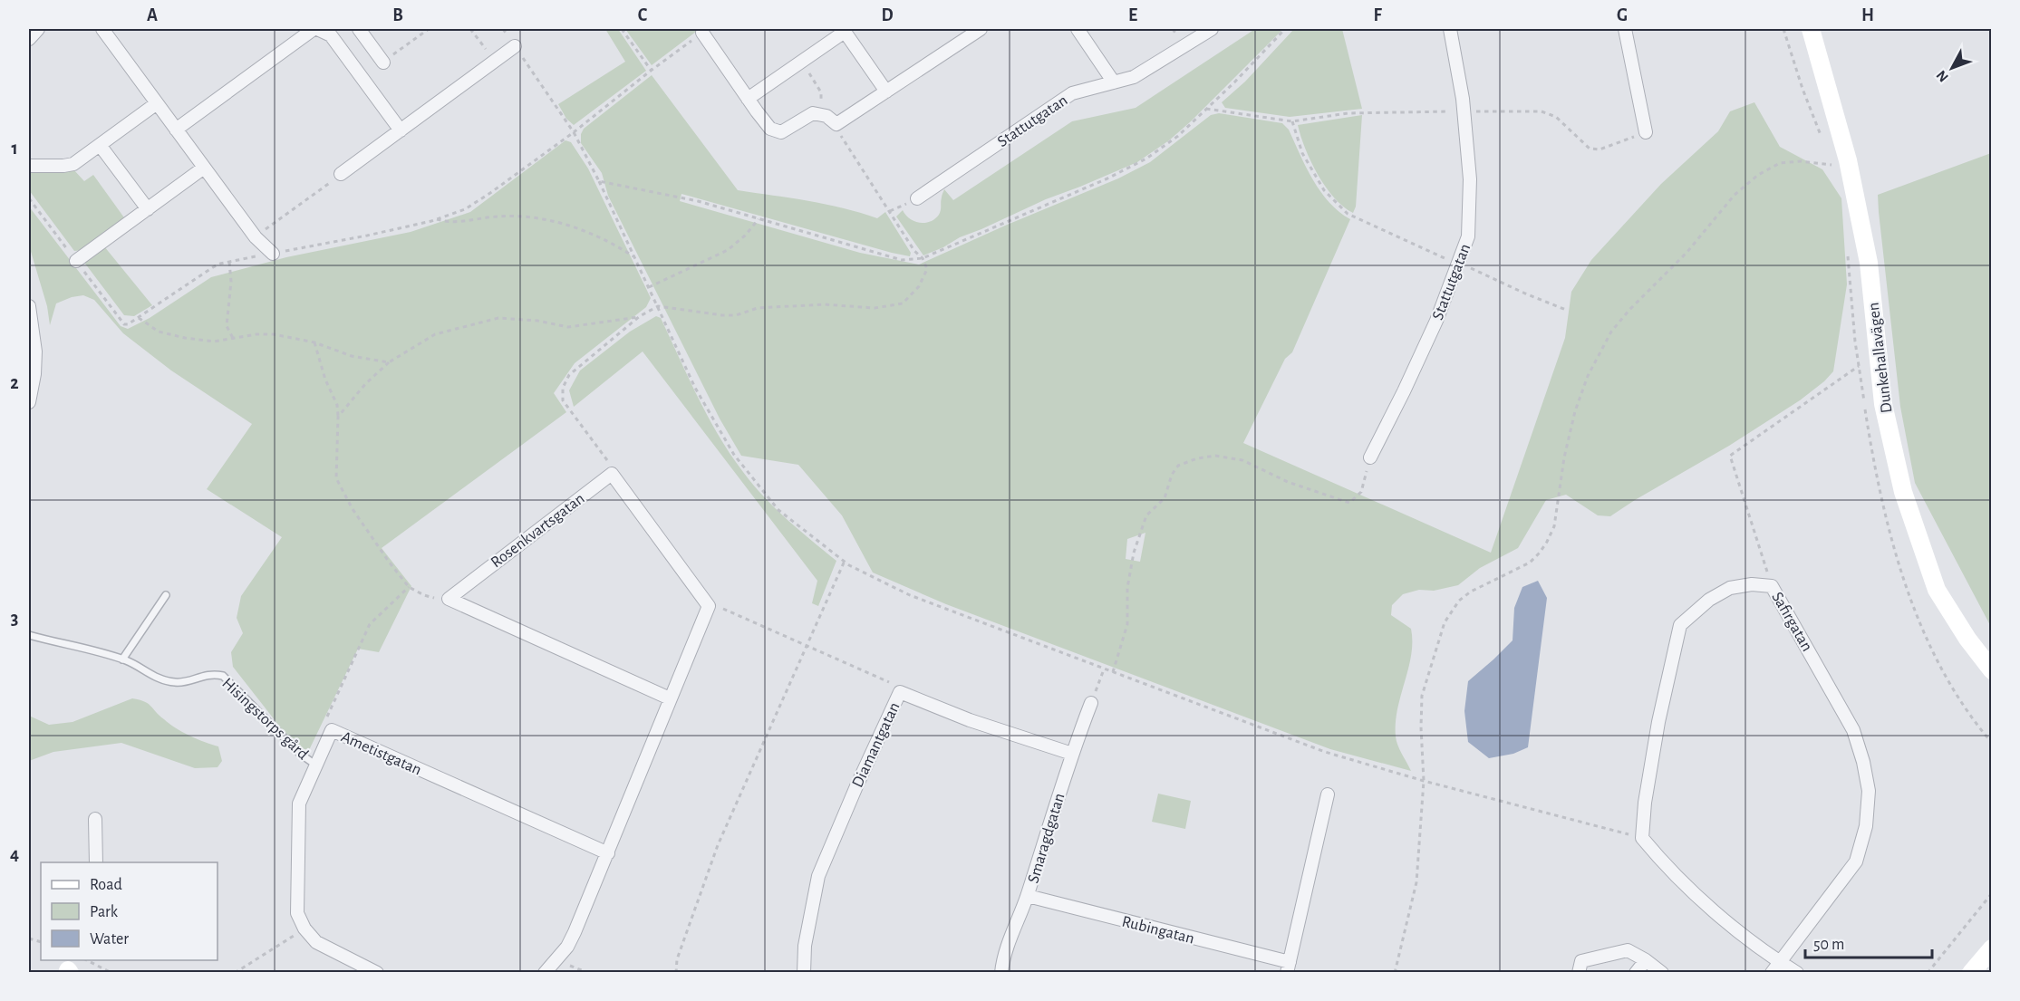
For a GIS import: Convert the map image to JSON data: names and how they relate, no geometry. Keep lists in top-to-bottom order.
{
  "streets": {
    "street": [
      "Stattutgatan",
      "Dunkehallavägen",
      "Rosenkvartsgatan",
      "Safirgatan",
      "Diamantgatan",
      "Ametistgatan",
      "Smaragdgatan",
      "Rubingatan"
    ],
    "lane": ["Hisingstorps gård"]
  },
  "crossings": [
    ["Hisingstorps gård", "Ametistgatan"],
    ["Diamantgatan", "Smaragdgatan"],
    ["Smaragdgatan", "Rubingatan"]
  ],
  "legend": ["Road", "Park", "Water"],
  "scale_bar": "50 m",
  "north": "bottom left",
  "grid": {
    "columns": [
      "A",
      "B",
      "C",
      "D",
      "E",
      "F",
      "G",
      "H"
    ],
    "rows": [
      "1",
      "2",
      "3",
      "4"
    ]
  }
}
